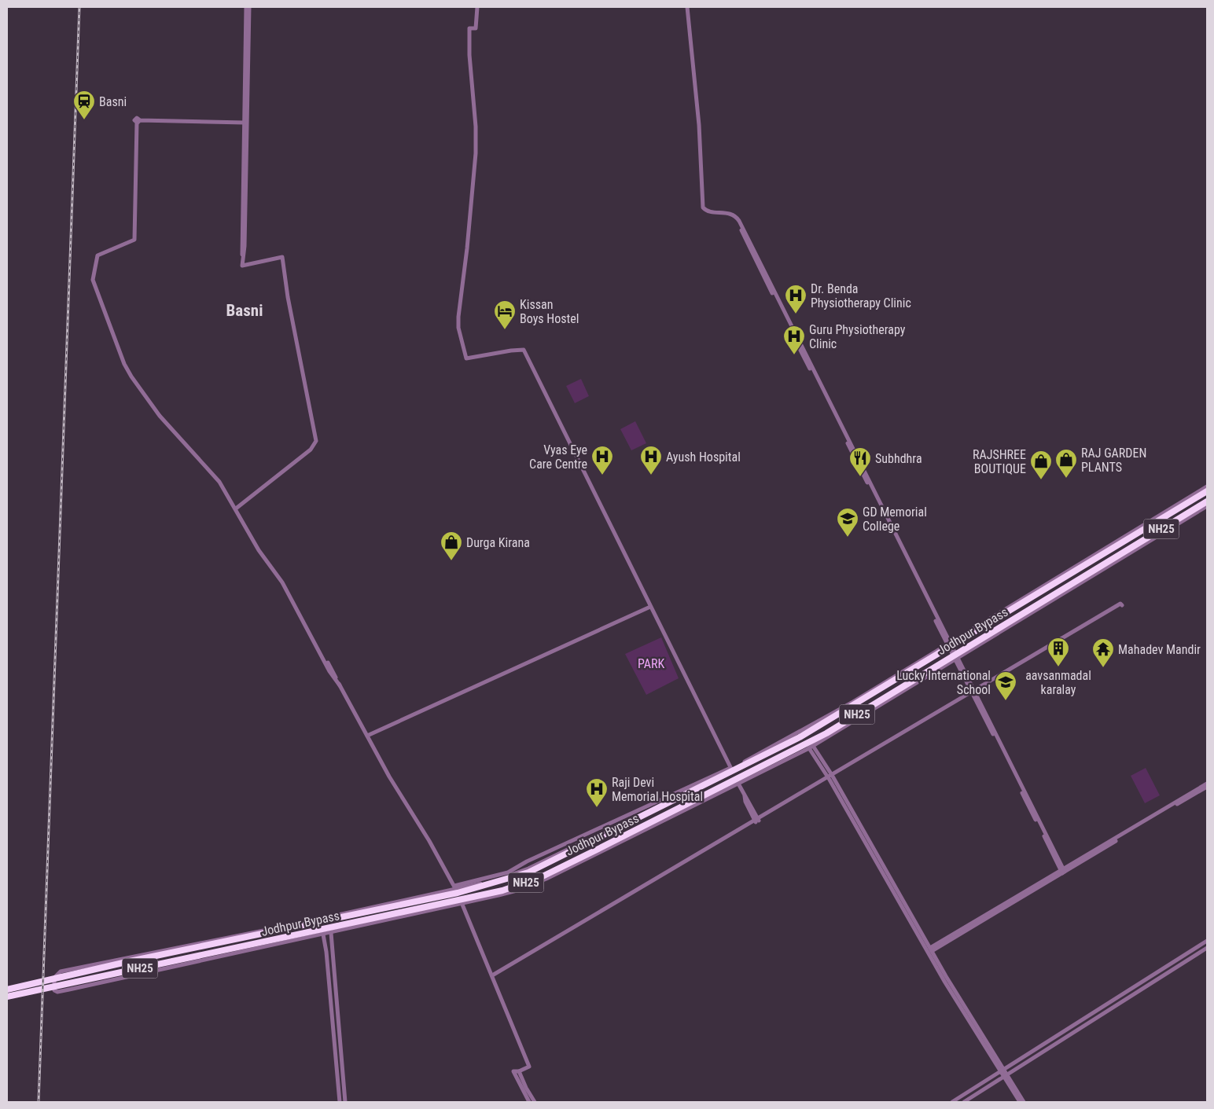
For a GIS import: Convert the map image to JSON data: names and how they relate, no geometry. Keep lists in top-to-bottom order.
{
  "streets": {
    "highway": ["NH25", "Jodhpur Bypass"]
  },
  "districts": ["Basni"],
  "parks": ["PARK"],
  "places": {
    "station": ["Basni"],
    "hospital": [
      "Dr. Benda Physiotherapy Clinic",
      "Guru Physiotherapy Clinic",
      "Vyas Eye Care Centre",
      "Ayush Hospital",
      "Raji Devi Memorial Hospital"
    ],
    "hotel": ["Kissan Boys Hostel"],
    "restaurant": ["Subhdhra"],
    "shop": ["RAJ GARDEN PLANTS", "RAJSHREE BOUTIQUE", "Durga Kirana"],
    "school or university": ["GD Memorial College", "Lucky International School"],
    "building": ["aavsanmadal karalay"],
    "temple": ["Mahadev Mandir"]
  }
}
